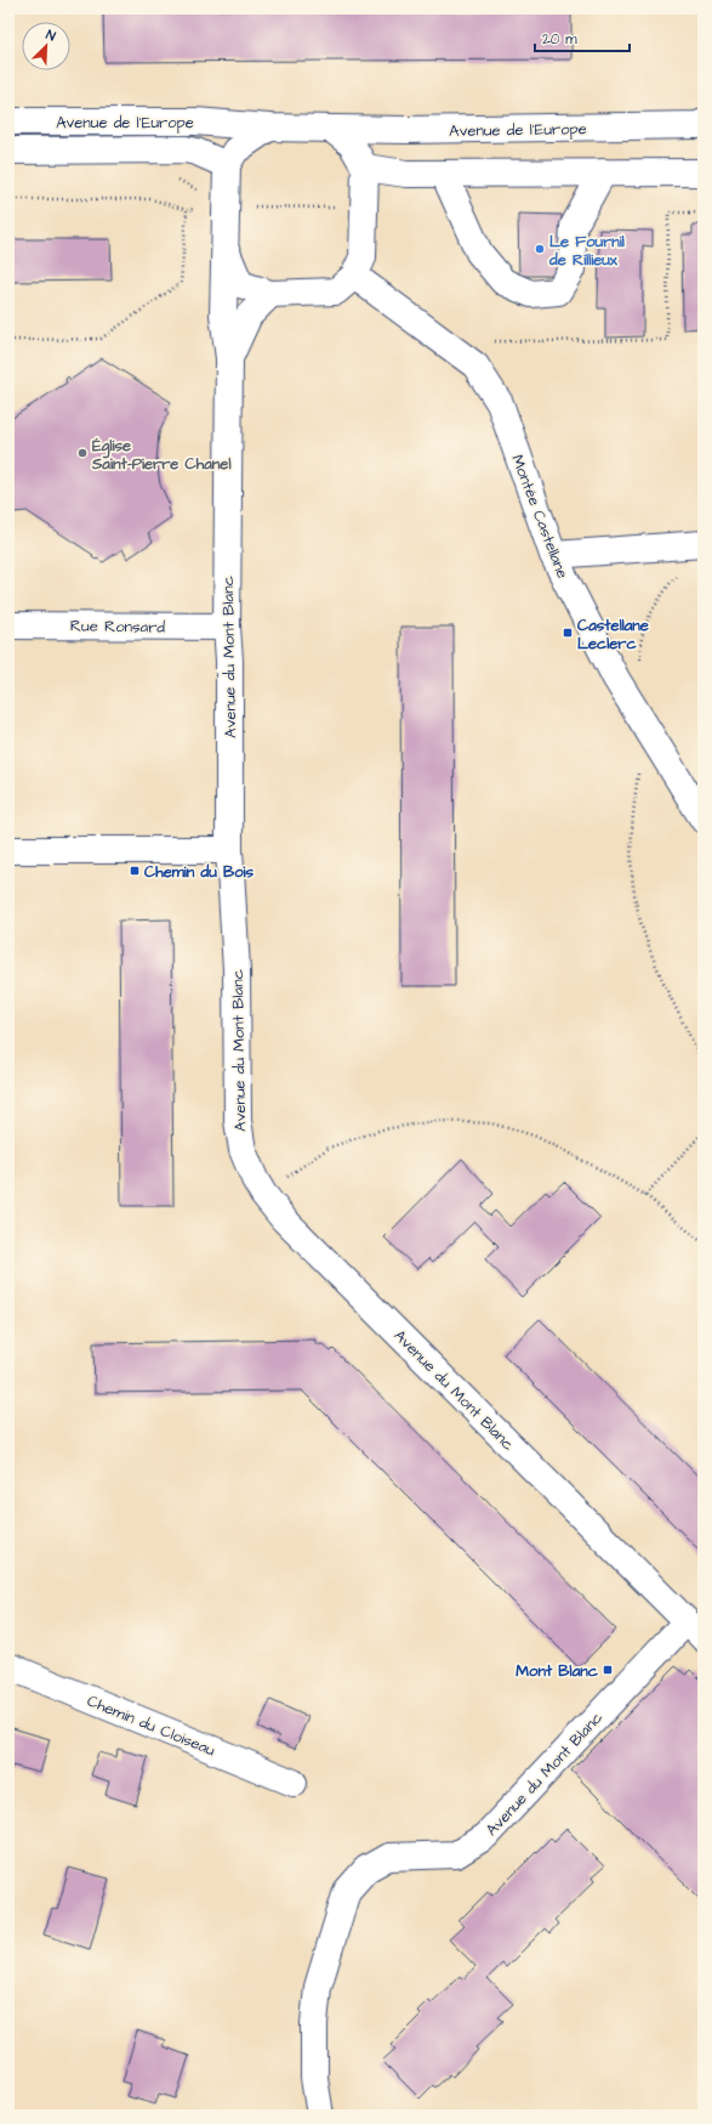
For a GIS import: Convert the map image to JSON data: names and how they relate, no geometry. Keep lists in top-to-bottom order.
{
  "streets": {
    "street": [
      "Avenue de l'Europe",
      "Montée Castellane",
      "Rue Ronsard",
      "Avenue du Mont Blanc",
      "Chemin du Cloiseau"
    ]
  },
  "crossings": [
    ["Avenue de l'Europe", "Avenue du Mont Blanc"],
    ["Rue Ronsard", "Avenue du Mont Blanc"]
  ],
  "places": {
    "other": ["Le Fournil de Rillieux", "Église Saint-Pierre Chanel"],
    "transit": ["Castellane Leclerc", "Chemin du Bois", "Mont Blanc"]
  },
  "scale_bar": "20 m",
  "north": "top right"
}
